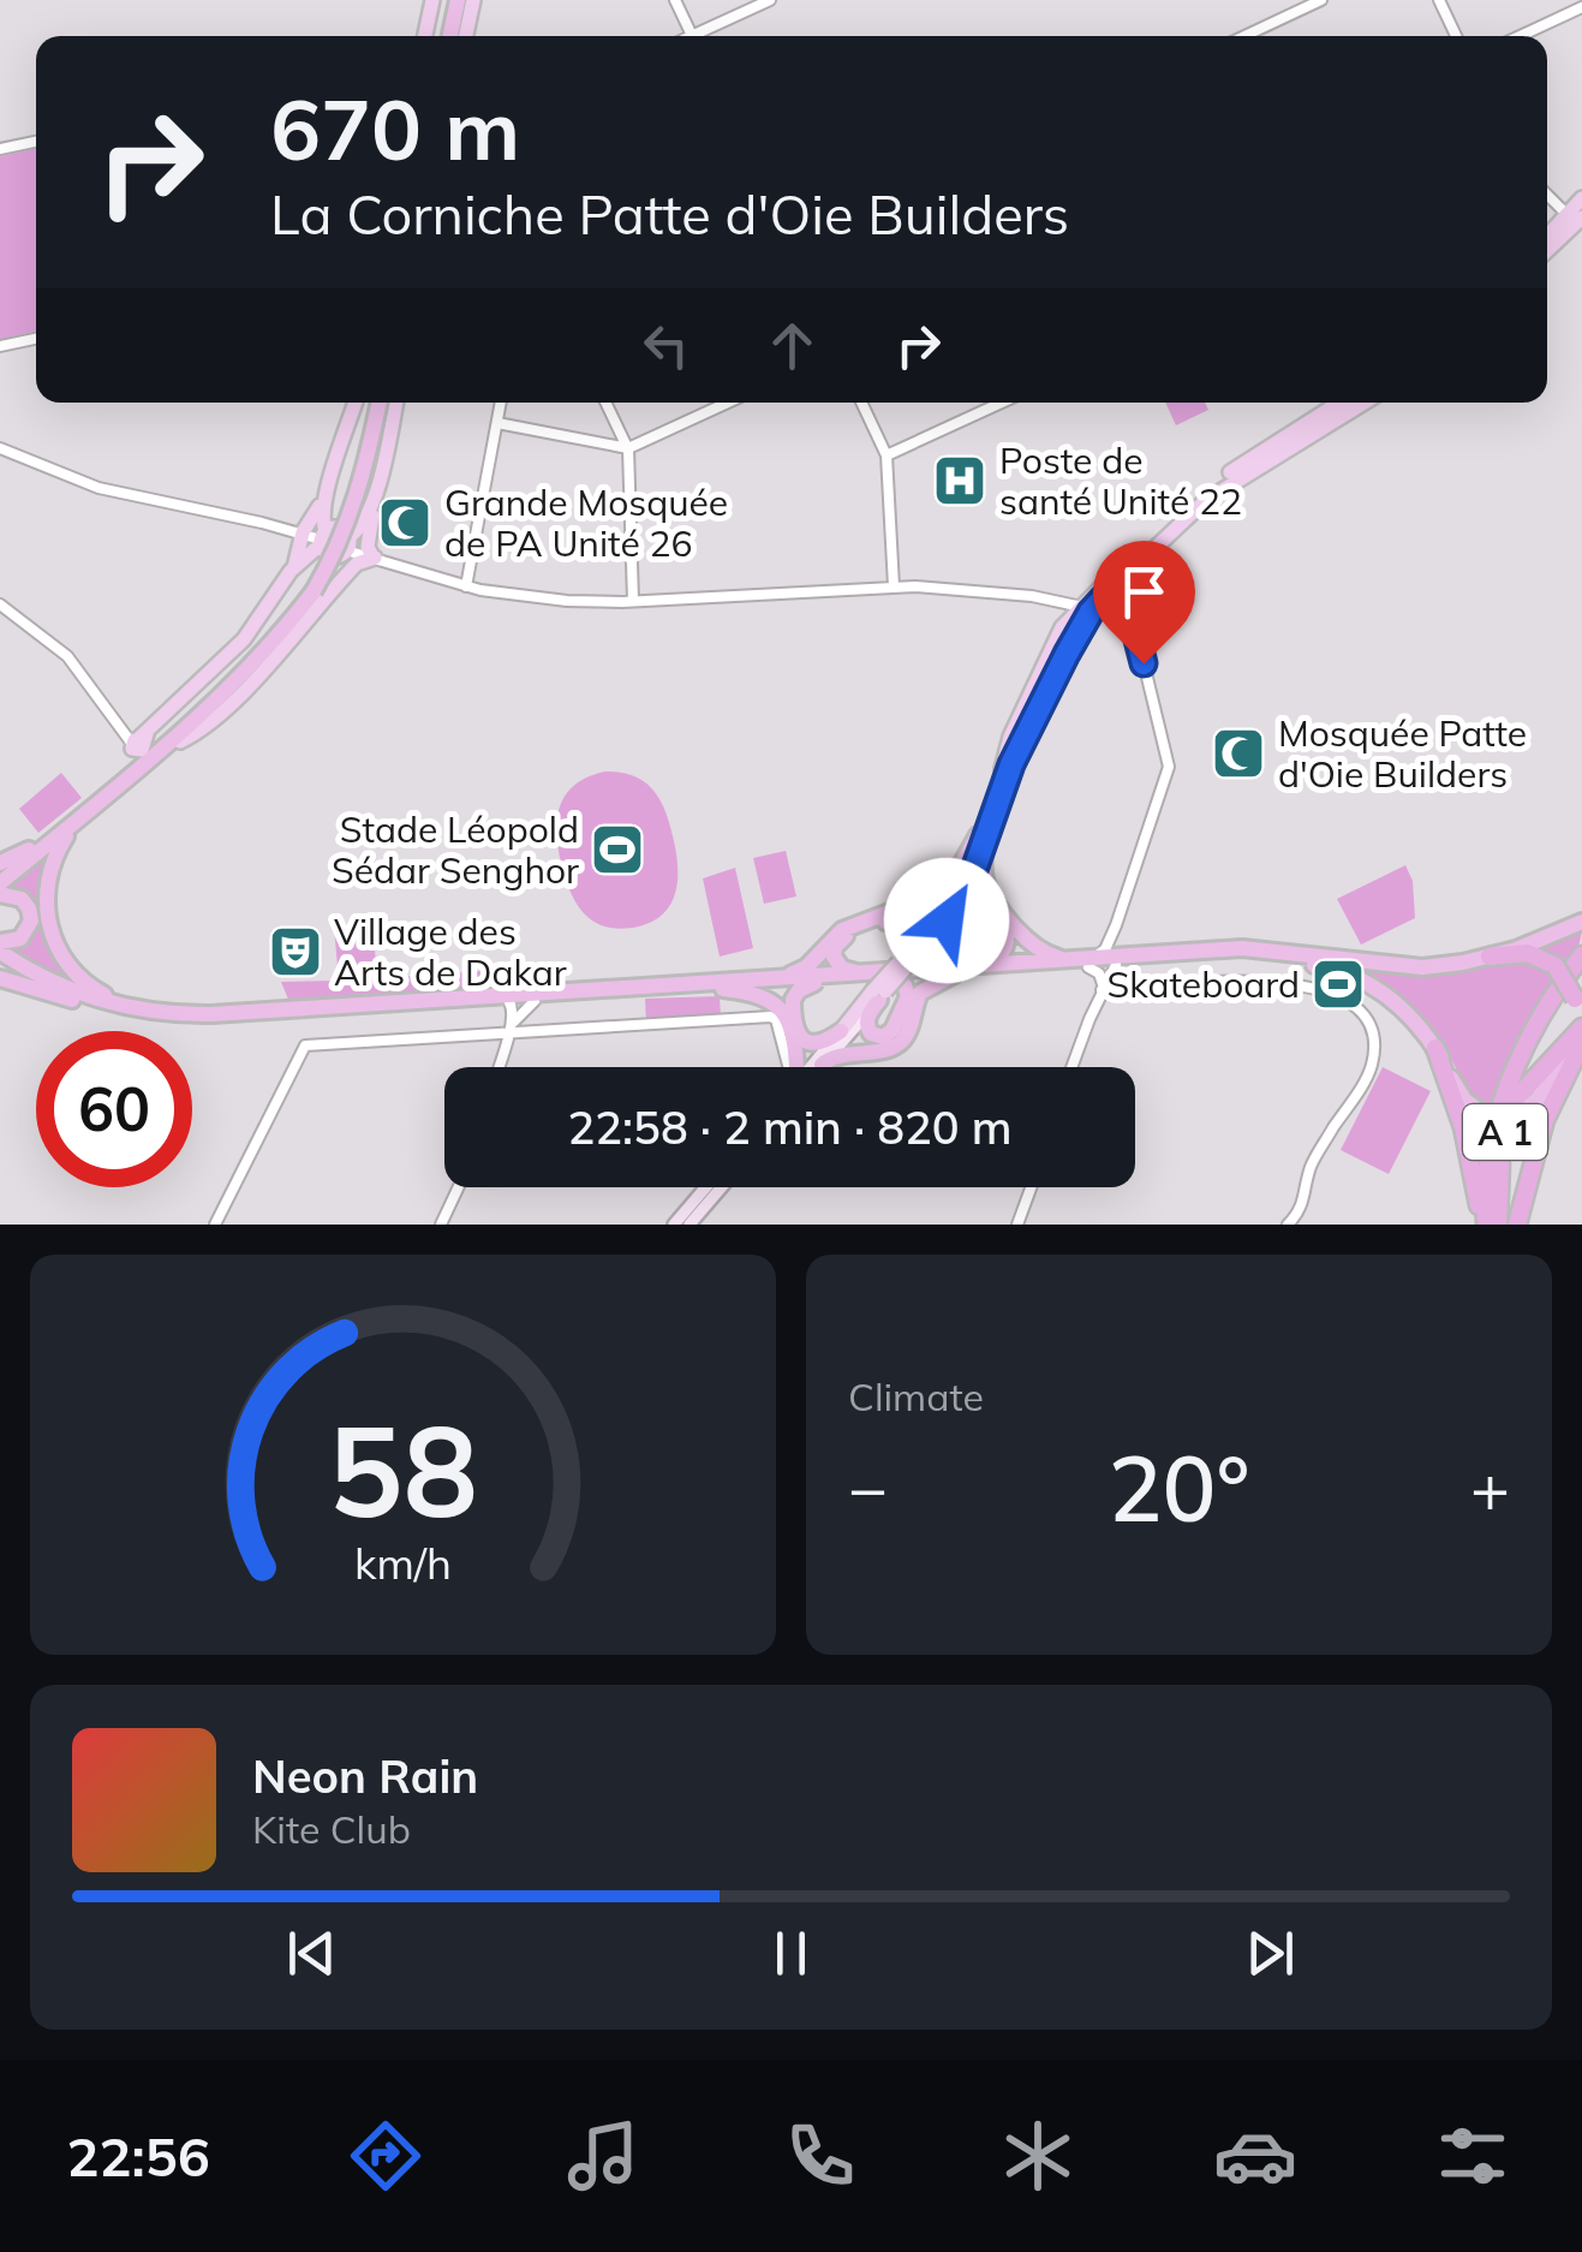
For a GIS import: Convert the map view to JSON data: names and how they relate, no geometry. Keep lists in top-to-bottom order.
{
  "streets": {
    "highway": ["A 1"]
  },
  "places": {
    "hospital": ["Poste de santé Unité 22"],
    "mosque": ["Grande Mosquée de PA Unité 26", "Mosquée Patte d'Oie Builders"],
    "sports": ["Stade Léopold Sédar Senghor", "Skateboard"],
    "theatre": ["Village des Arts de Dakar"]
  },
  "page": {
    "turn": ["670 m", "La Corniche Patte d'Oie Builders"],
    "limit": "60",
    "trip": "22:58 · 2 min · 820 m",
    "tile": "Climate",
    "heat": ["−", "20°", "+"],
    "song": ["Neon Rain", "Kite Club"],
    "tabs": "22:56",
    "gauge": ["58", "km/h"]
  }
}
